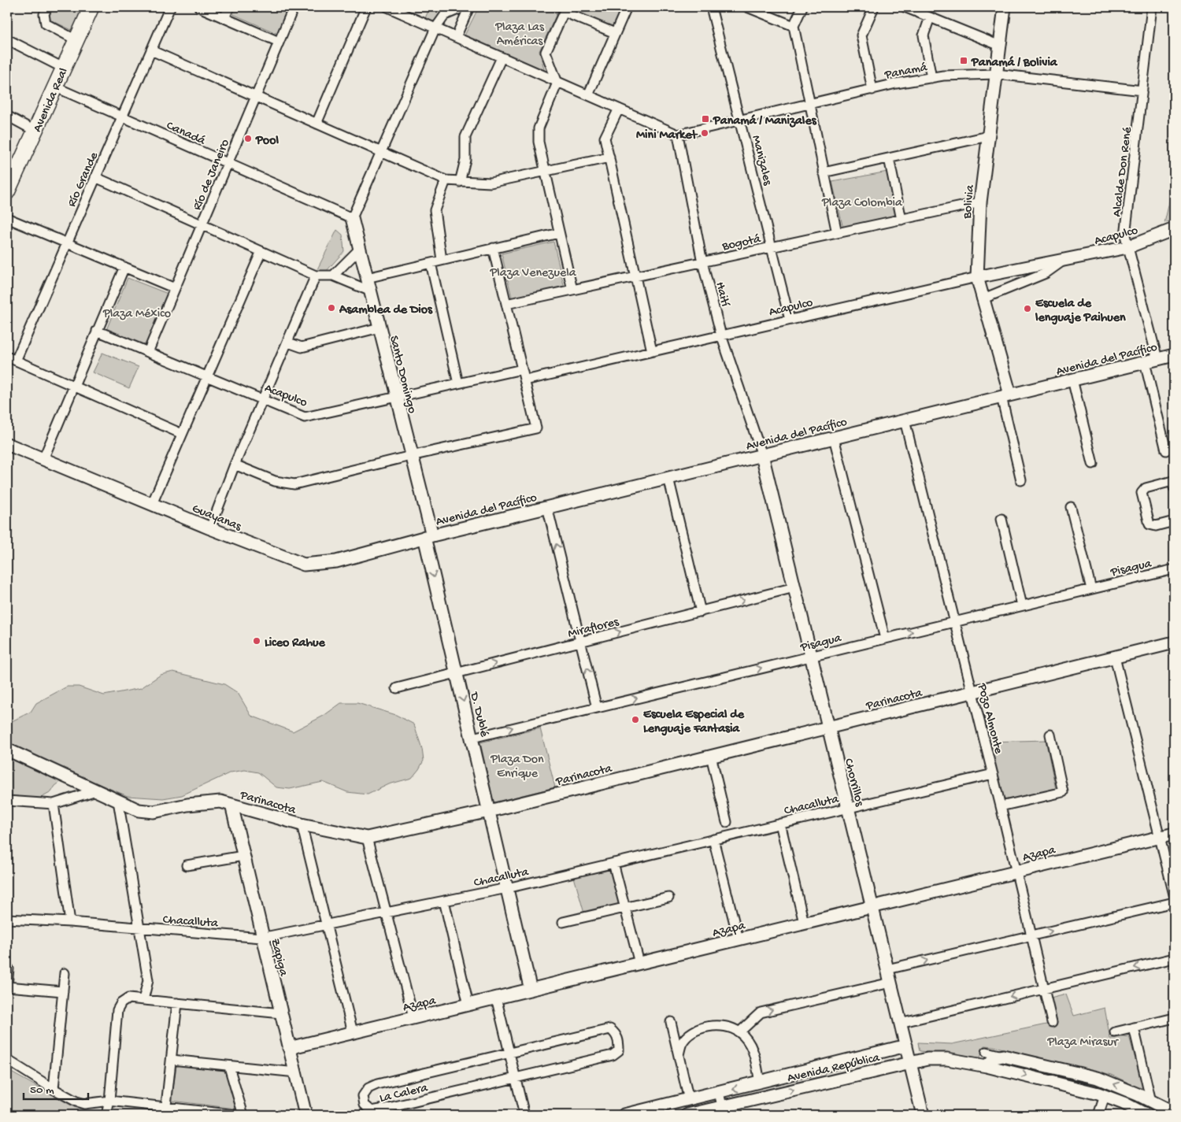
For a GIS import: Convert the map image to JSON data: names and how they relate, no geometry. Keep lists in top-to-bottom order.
{
  "streets": {
    "main road": ["Avenida Real"],
    "street": [
      "Panamá",
      "Canadá",
      "Manizales",
      "Alcalde Don René",
      "Río de Janeiro",
      "Río Grande",
      "Bolivia",
      "Acapulco",
      "Bogotá",
      "Haití",
      "Avenida del Pacífico",
      "Santo Domingo",
      "Guayanas",
      "Pisagua",
      "Miraflores",
      "Parinacota",
      "D. Dublé",
      "Pozo Almonte",
      "Chorrillos",
      "Chacalluta",
      "Azapa",
      "Zapiga",
      "Avenida República",
      "La Calera"
    ]
  },
  "crossings": [
    ["Panamá", "Manizales"],
    ["Panamá", "Alcalde Don René"],
    ["Panamá", "Bolivia"],
    ["Panamá", "Haití"],
    ["Avenida Real", "Canadá"],
    ["Canadá", "Río de Janeiro"],
    ["Canadá", "Río Grande"],
    ["Canadá", "Santo Domingo"],
    ["Manizales", "Acapulco"],
    ["Manizales", "Bogotá"],
    ["Alcalde Don René", "Acapulco"],
    ["Alcalde Don René", "Avenida del Pacífico"],
    ["Río de Janeiro", "Acapulco"],
    ["Bolivia", "Acapulco"],
    ["Bolivia", "Bogotá"],
    ["Bolivia", "Avenida del Pacífico"],
    ["Acapulco", "Haití"],
    ["Acapulco", "Santo Domingo"],
    ["Bogotá", "Haití"],
    ["Haití", "Avenida del Pacífico"],
    ["Haití", "Chorrillos"],
    ["Avenida del Pacífico", "Santo Domingo"],
    ["Avenida del Pacífico", "Guayanas"],
    ["Avenida del Pacífico", "D. Dublé"],
    ["Avenida del Pacífico", "Pozo Almonte"],
    ["Avenida del Pacífico", "Chorrillos"],
    ["Santo Domingo", "Guayanas"],
    ["Santo Domingo", "D. Dublé"],
    ["Guayanas", "D. Dublé"],
    ["Pisagua", "D. Dublé"],
    ["Pisagua", "Pozo Almonte"],
    ["Pisagua", "Chorrillos"],
    ["Miraflores", "D. Dublé"],
    ["Miraflores", "Chorrillos"],
    ["Parinacota", "D. Dublé"],
    ["Parinacota", "Pozo Almonte"],
    ["Parinacota", "Chorrillos"],
    ["Parinacota", "Zapiga"],
    ["D. Dublé", "Chacalluta"],
    ["D. Dublé", "Azapa"],
    ["Pozo Almonte", "Chacalluta"],
    ["Pozo Almonte", "Azapa"],
    ["Chorrillos", "Chacalluta"],
    ["Chorrillos", "Azapa"],
    ["Chorrillos", "Avenida República"],
    ["Chacalluta", "Zapiga"],
    ["Azapa", "Zapiga"]
  ],
  "one_way": ["Pisagua", "Miraflores", "D. Dublé"],
  "parks": [
    "Plaza Las Américas",
    "Plaza Colombia",
    "Plaza Venezuela",
    "Plaza México",
    "Plaza Don Enrique",
    "Plaza Mirasur"
  ],
  "places": {
    "transit": ["Panamá / Bolivia", "Panamá / Manizales"],
    "other": [
      "Mini Market",
      "Pool",
      "Asamblea de Dios",
      "Escuela de lenguaje Paihuen",
      "Liceo Rahue",
      "Escuela Especial de Lenguaje Fantasia"
    ]
  },
  "scale_bar": "50 m"
}
